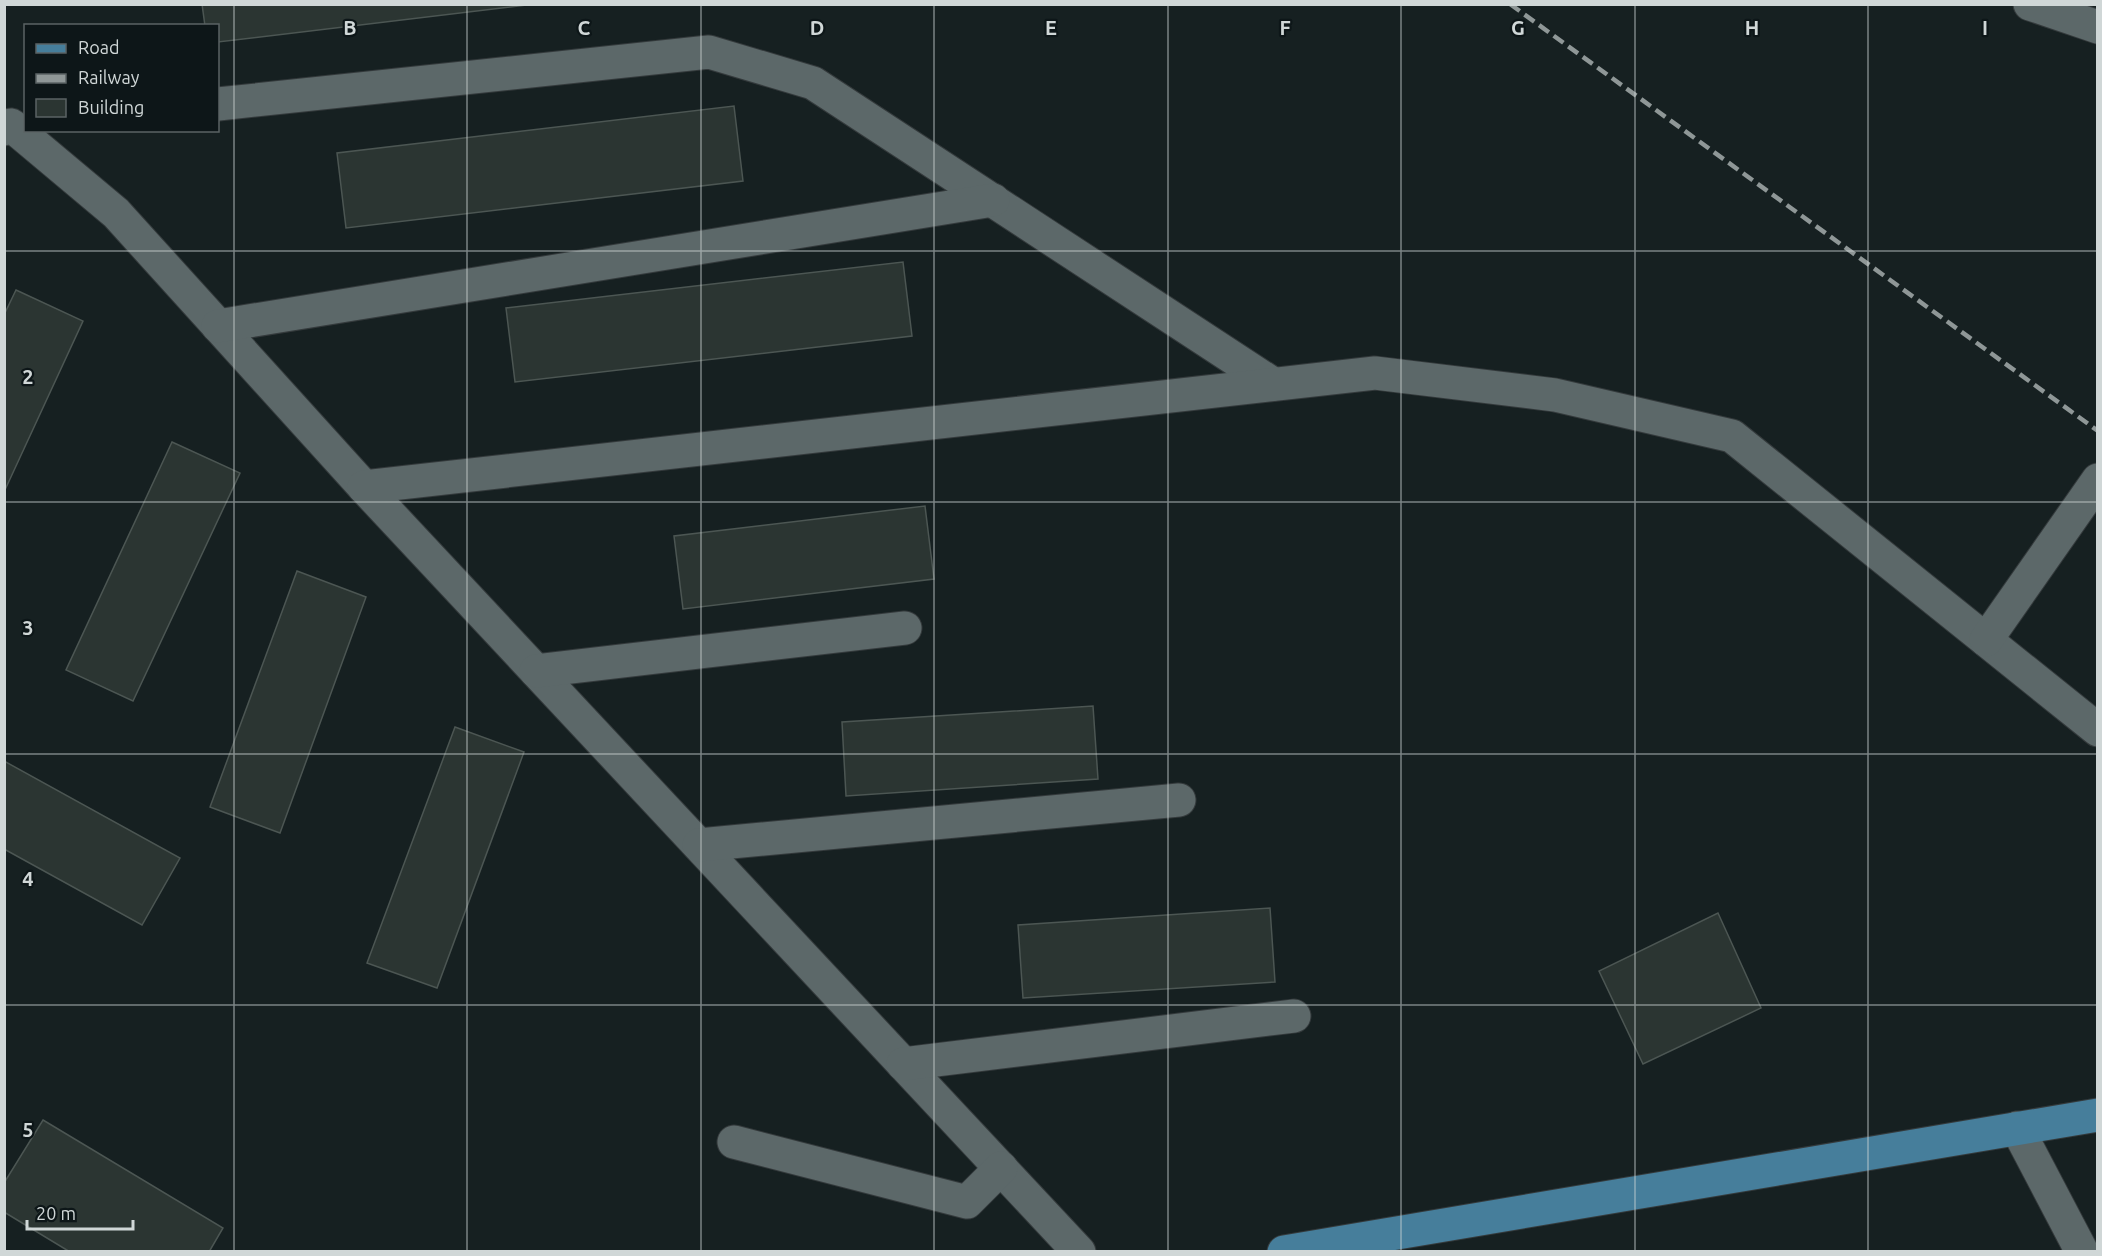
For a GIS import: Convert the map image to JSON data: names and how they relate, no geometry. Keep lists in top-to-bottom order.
{
  "legend": ["Road", "Railway", "Building"],
  "scale_bar": "20 m",
  "grid": {
    "columns": [
      "B",
      "C",
      "D",
      "E",
      "F",
      "G",
      "H",
      "I"
    ],
    "rows": [
      "2",
      "3",
      "4",
      "5"
    ]
  }
}
